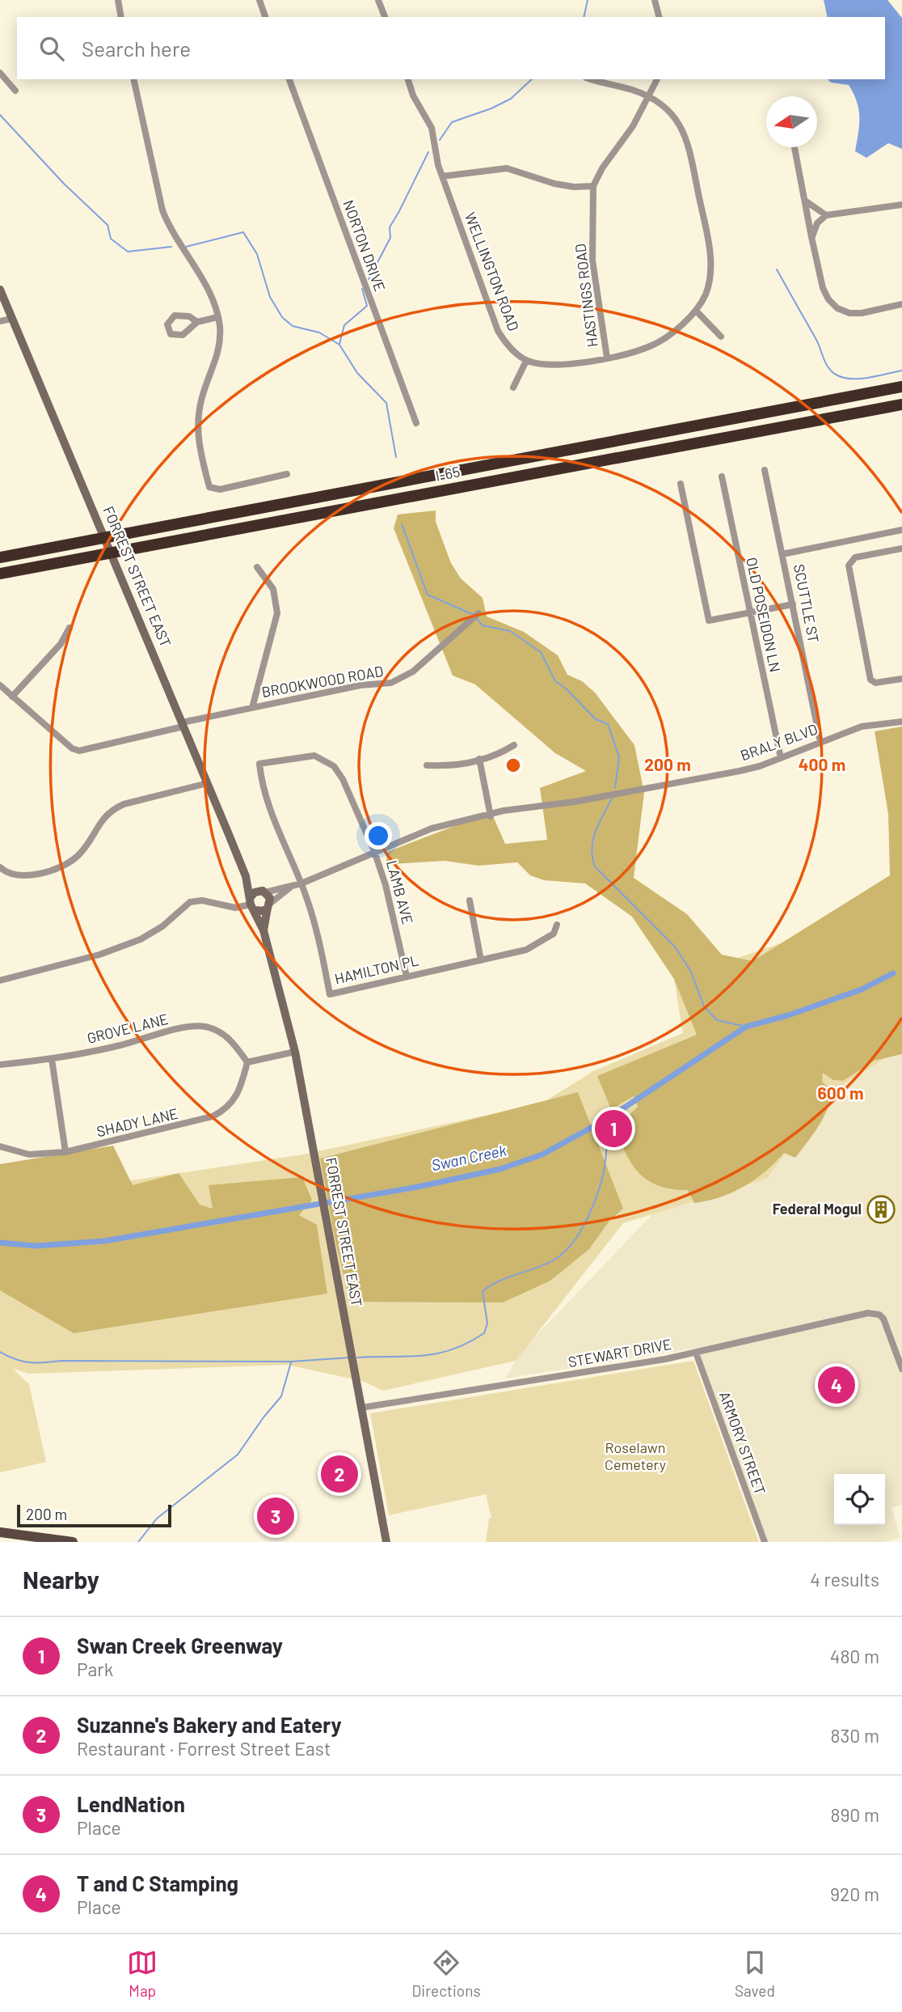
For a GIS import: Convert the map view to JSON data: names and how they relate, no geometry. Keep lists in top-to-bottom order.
{
  "streets": {
    "highway": ["I-65"],
    "street": [
      "NORTON DRIVE",
      "WELLINGTON ROAD",
      "HASTINGS ROAD",
      "FORREST STREET EAST",
      "SCUTTLE ST",
      "OLD POSEIDON LN",
      "BROOKWOOD ROAD",
      "BRALY BLVD",
      "LAMB AVE",
      "HAMILTON PL",
      "GROVE LANE",
      "SHADY LANE",
      "STEWART DRIVE",
      "ARMORY STREET"
    ]
  },
  "crossings": [
    ["FORREST STREET EAST", "BROOKWOOD ROAD"],
    ["FORREST STREET EAST", "STEWART DRIVE"],
    ["SCUTTLE ST", "BRALY BLVD"],
    ["OLD POSEIDON LN", "BRALY BLVD"],
    ["BRALY BLVD", "LAMB AVE"],
    ["LAMB AVE", "HAMILTON PL"],
    ["GROVE LANE", "SHADY LANE"],
    ["STEWART DRIVE", "ARMORY STREET"]
  ],
  "water": ["Swan Creek"],
  "parks": ["Roselawn Cemetery"],
  "places": {
    "building": ["Federal Mogul"]
  },
  "scale_bar": "200 m",
  "north": "left",
  "page": {
    "search": "Search here",
    "pins": [
      "1",
      "4",
      "2",
      "3"
    ],
    "scale": "200 m",
    "heading": ["Nearby", "4 results"],
    "list": [
      {
        "mark": "1",
        "name": "Swan Creek Greenway",
        "note": "Park",
        "value": "480 m"
      },
      {
        "mark": "2",
        "name": "Suzanne's Bakery and Eatery",
        "note": "Restaurant · Forrest Street East",
        "value": "830 m"
      },
      {
        "mark": "3",
        "name": "LendNation",
        "note": "Place",
        "value": "890 m"
      },
      {
        "mark": "4",
        "name": "T and C Stamping",
        "note": "Place",
        "value": "920 m"
      }
    ],
    "nav": ["Map", "Directions", "Saved"]
  },
  "rings": ["200 m", "400 m", "600 m"]
}
